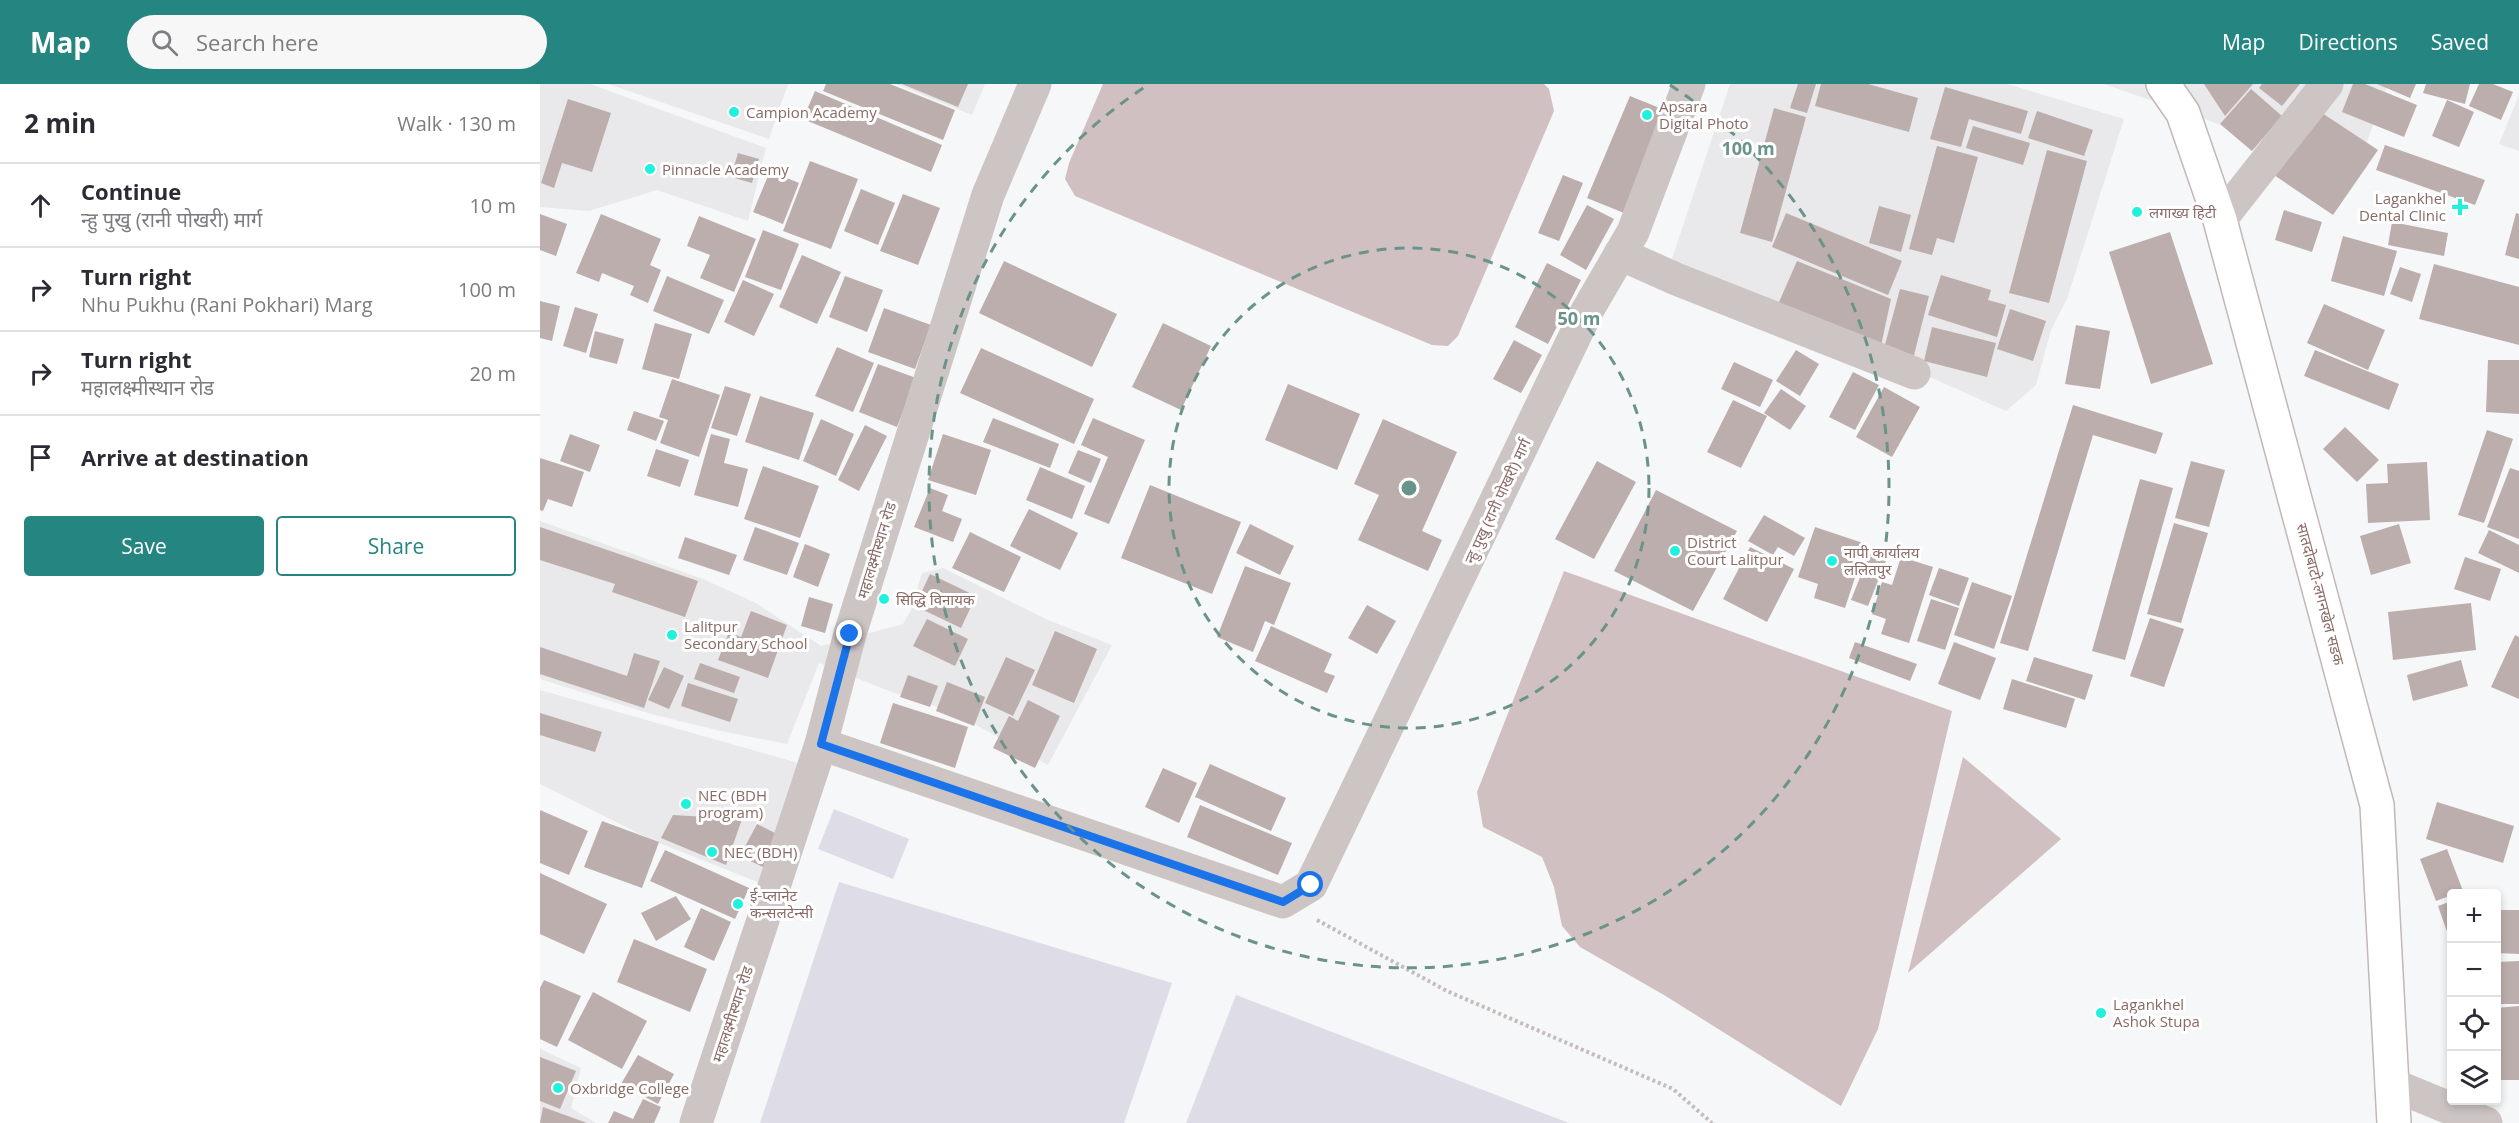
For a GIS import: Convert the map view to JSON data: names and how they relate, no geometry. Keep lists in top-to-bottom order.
{
  "streets": {
    "main road": ["सातदोबाटो-लगनखेल सडक"],
    "street": ["न्हु पुखु (रानी पोखरी) मार्ग", "महालक्ष्मीस्थान रोड"]
  },
  "places": {
    "other": [
      "Campion Academy",
      "Apsara Digital Photo",
      "Pinnacle Academy",
      "लगाख्य हिटी",
      "District Court Lalitpur",
      "नापी कार्यालय ललितपुर",
      "सिद्धि विनायक",
      "Lalitpur Secondary School",
      "NEC (BDH program)",
      "NEC (BDH)",
      "ई-प्लानेट कन्सलटेन्सी",
      "Lagankhel Ashok Stupa",
      "Oxbridge College"
    ],
    "health": ["Lagankhel Dental Clinic"]
  },
  "page": {
    "header": "Map",
    "search": "Search here",
    "nav": ["Map", "Directions", "Saved"],
    "heading": ["2 min", "Walk · 130 m"],
    "list": [
      ["Continue", "न्हु पुखु (रानी पोखरी) मार्ग", "10 m"],
      ["Turn right", "Nhu Pukhu (Rani Pokhari) Marg", "100 m"],
      ["Turn right", "महालक्ष्मीस्थान रोड", "20 m"],
      "Arrive at destination"
    ],
    "buttons": ["Save", "Share"],
    "map_buttons": ["+", "−"]
  },
  "rings": ["100 m", "50 m"]
}
